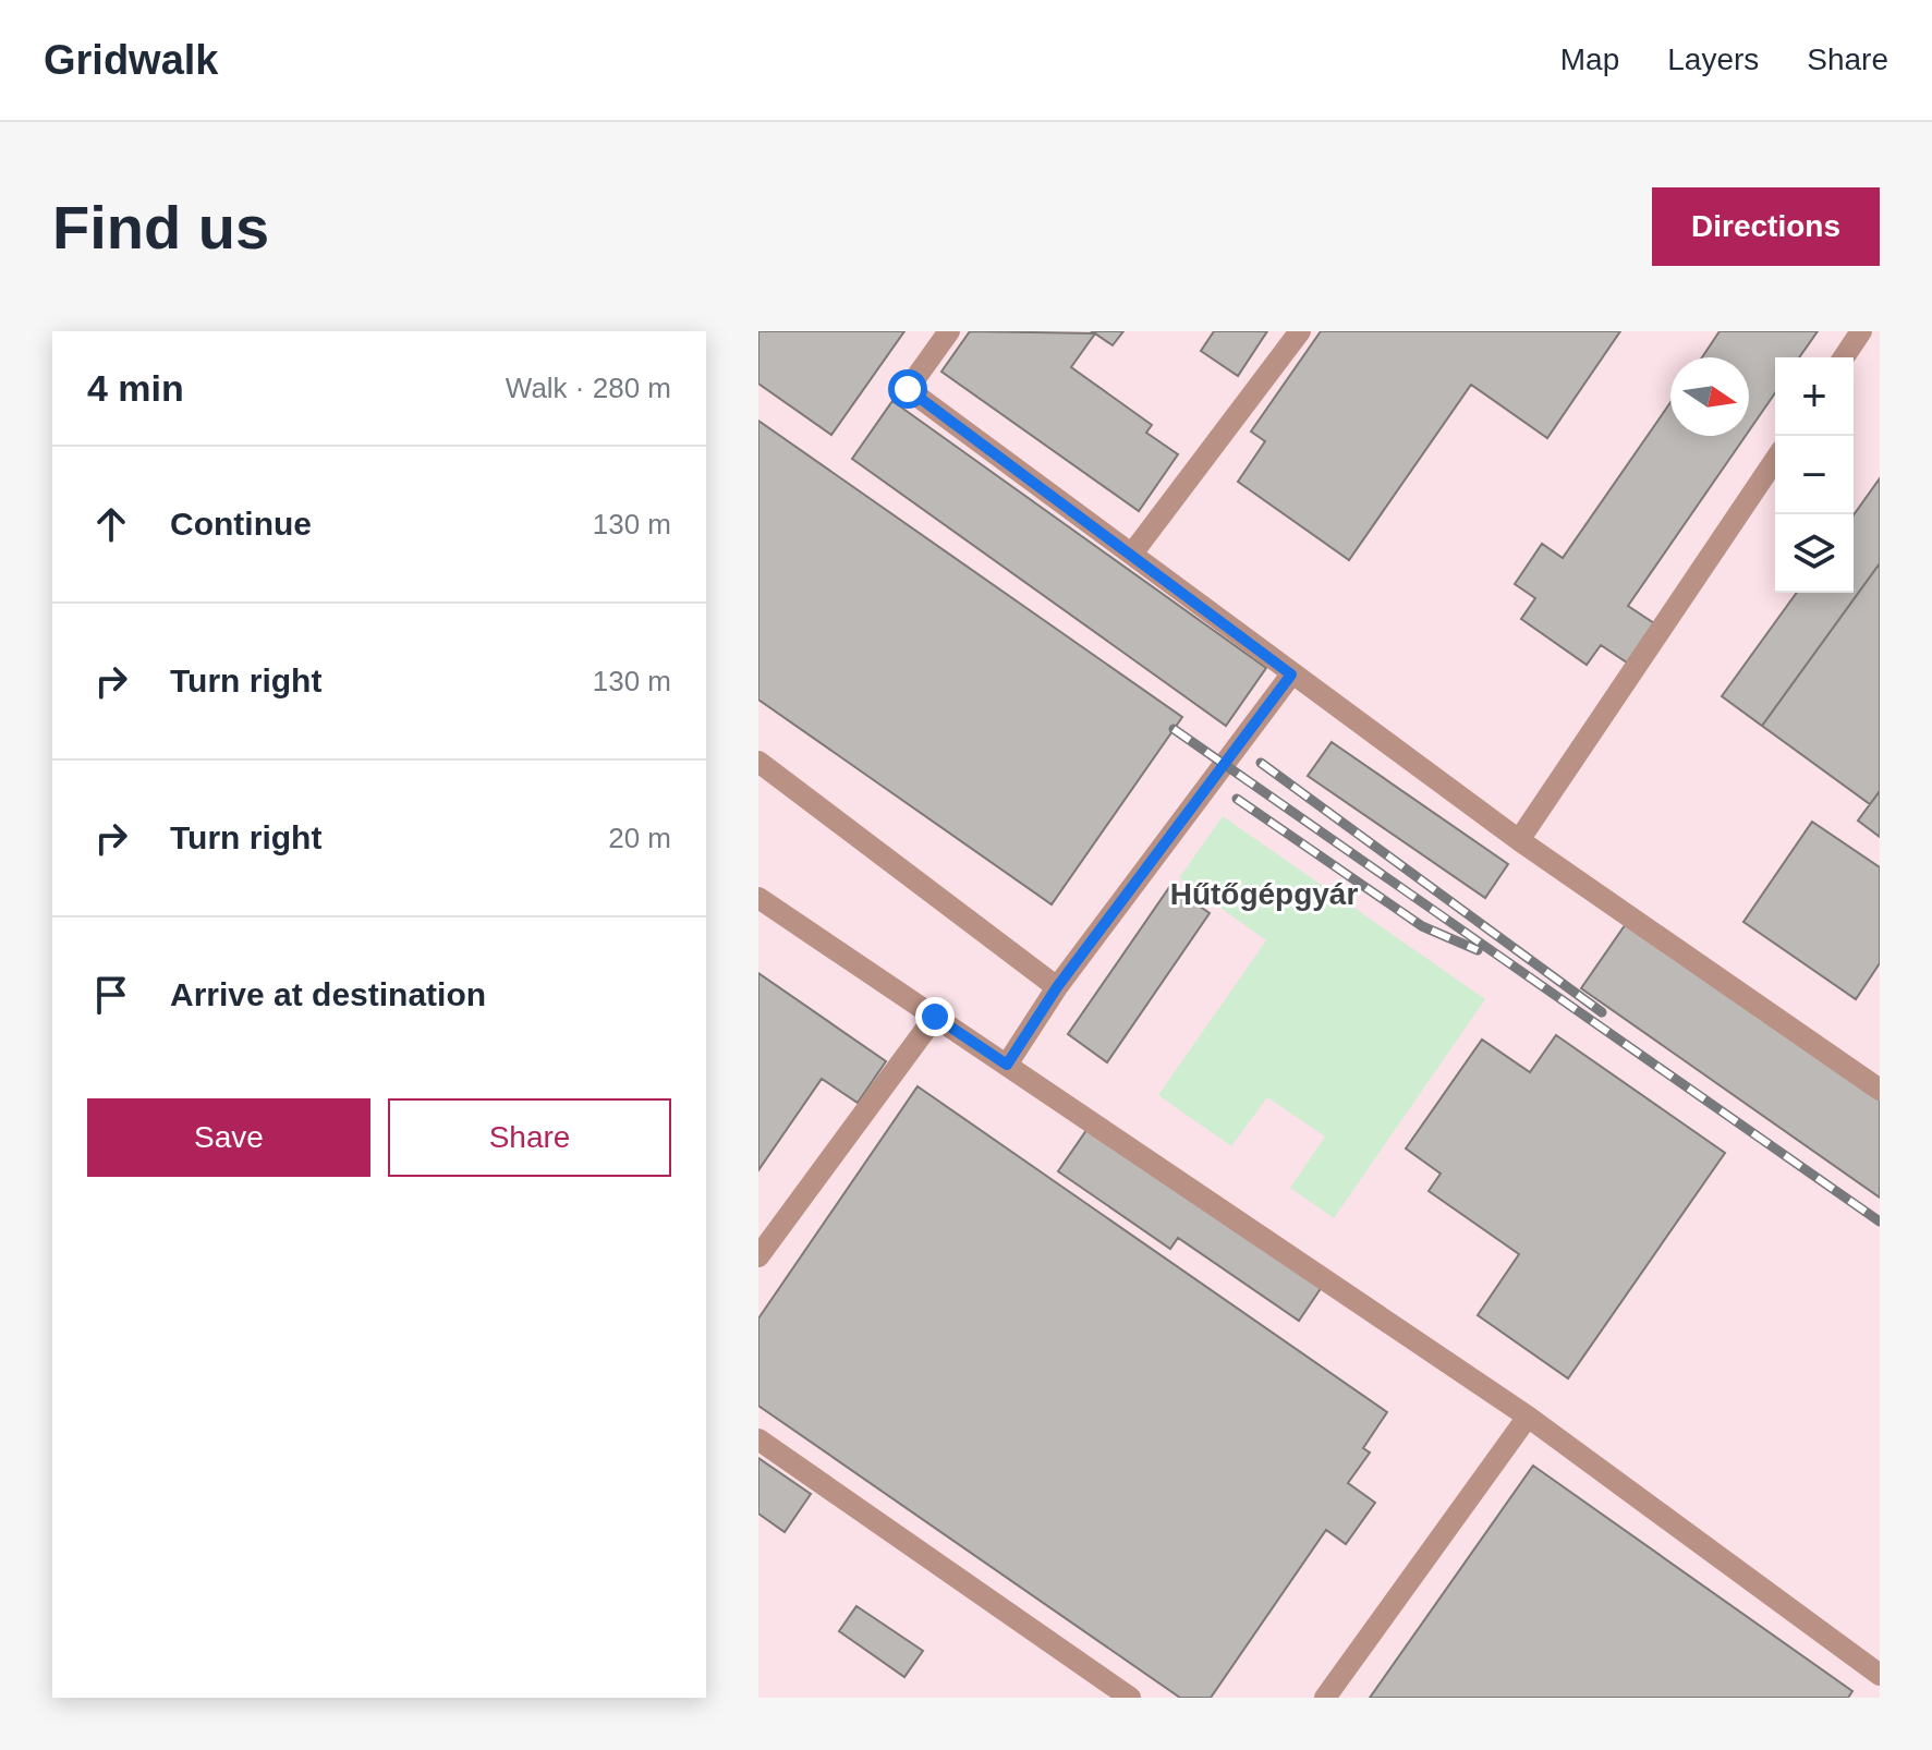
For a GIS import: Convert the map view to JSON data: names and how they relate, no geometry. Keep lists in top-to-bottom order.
{
  "districts": ["Hűtőgépgyár"],
  "north": "right",
  "page": {
    "header": "Gridwalk",
    "nav": ["Map", "Layers", "Share"],
    "buttons": [
      "Directions",
      ["Save", "Share"]
    ],
    "title": "Find us",
    "heading": ["4 min", "Walk · 280 m"],
    "map_buttons": ["+", "−"],
    "list": [
      ["Continue", "130 m"],
      ["Turn right", "130 m"],
      ["Turn right", "20 m"],
      "Arrive at destination"
    ]
  }
}
